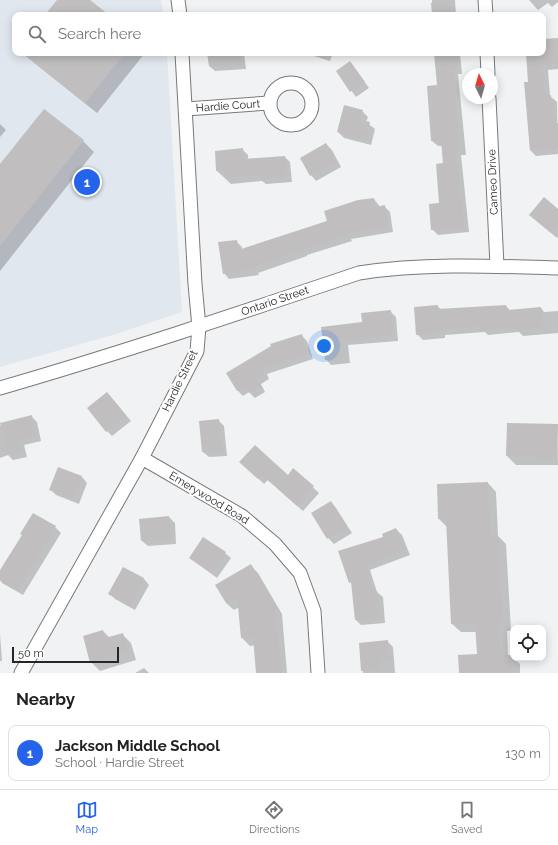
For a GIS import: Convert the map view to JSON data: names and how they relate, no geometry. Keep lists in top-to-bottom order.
{
  "streets": {
    "street": [
      "Hardie Court",
      "Cameo Drive",
      "Ontario Street",
      "Hardie Street",
      "Emerywood Road"
    ]
  },
  "crossings": [
    ["Hardie Court", "Hardie Street"],
    ["Cameo Drive", "Ontario Street"],
    ["Ontario Street", "Hardie Street"],
    ["Hardie Street", "Emerywood Road"]
  ],
  "scale_bar": "50 m",
  "north": "top",
  "page": {
    "search": "Search here",
    "pins": "1",
    "scale": "50 m",
    "heading": "Nearby",
    "list": [
      {
        "mark": "1",
        "name": "Jackson Middle School",
        "note": "School · Hardie Street",
        "value": "130 m"
      }
    ],
    "nav": ["Map", "Directions", "Saved"]
  }
}
